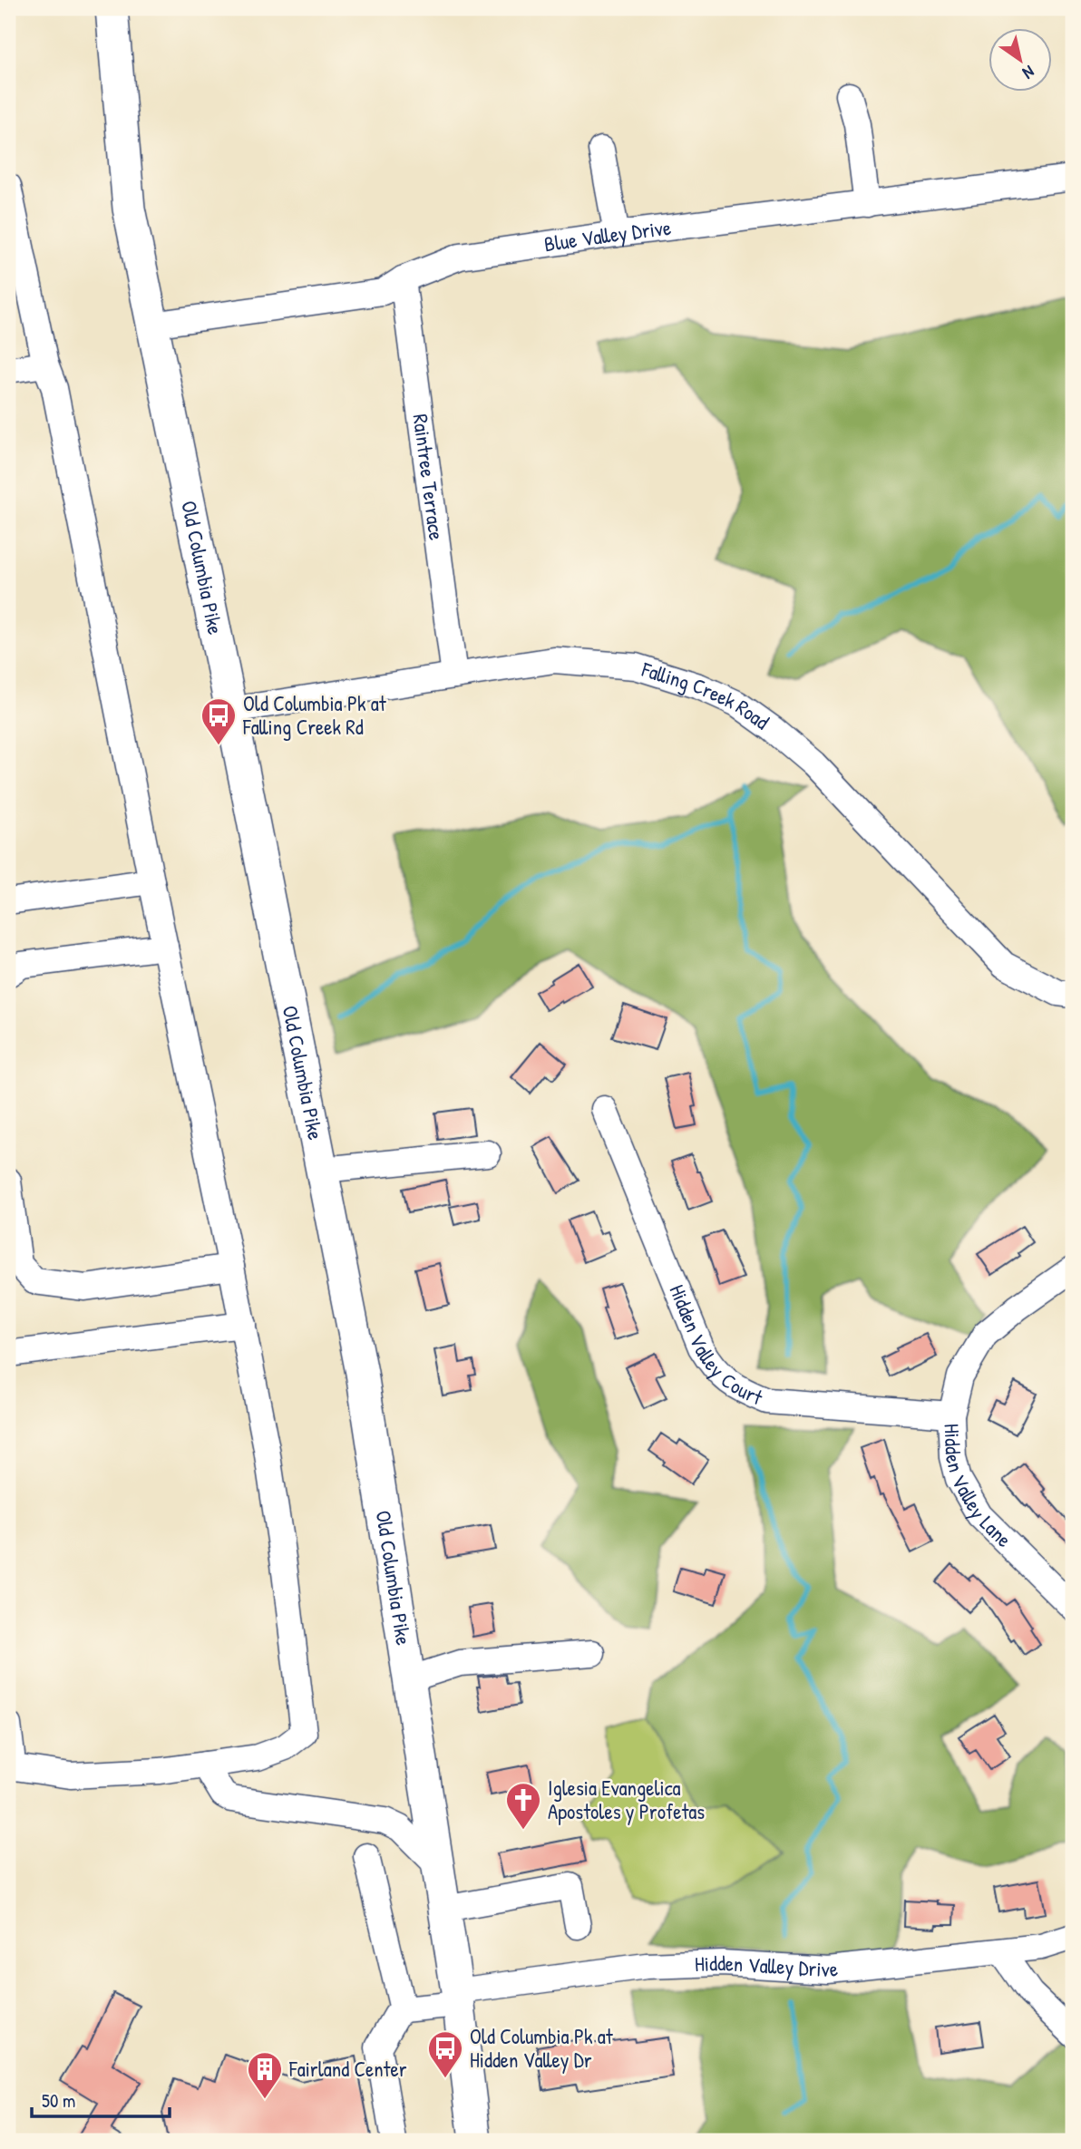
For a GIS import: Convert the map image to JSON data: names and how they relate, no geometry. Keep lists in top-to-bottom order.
{
  "streets": {
    "main road": ["Old Columbia Pike"],
    "street": [
      "Blue Valley Drive",
      "Raintree Terrace",
      "Falling Creek Road",
      "Hidden Valley Court",
      "Hidden Valley Lane",
      "Hidden Valley Drive"
    ]
  },
  "crossings": [
    ["Blue Valley Drive", "Raintree Terrace"],
    ["Blue Valley Drive", "Old Columbia Pike"],
    ["Raintree Terrace", "Falling Creek Road"],
    ["Old Columbia Pike", "Falling Creek Road"],
    ["Old Columbia Pike", "Hidden Valley Drive"],
    ["Hidden Valley Court", "Hidden Valley Lane"]
  ],
  "places": {
    "bus stop": ["Old Columbia Pk at Falling Creek Rd", "Old Columbia Pk at Hidden Valley Dr"],
    "church": ["Iglesia Evangelica Apostoles y Profetas"],
    "building": ["Fairland Center"]
  },
  "scale_bar": "50 m",
  "north": "bottom right"
}
